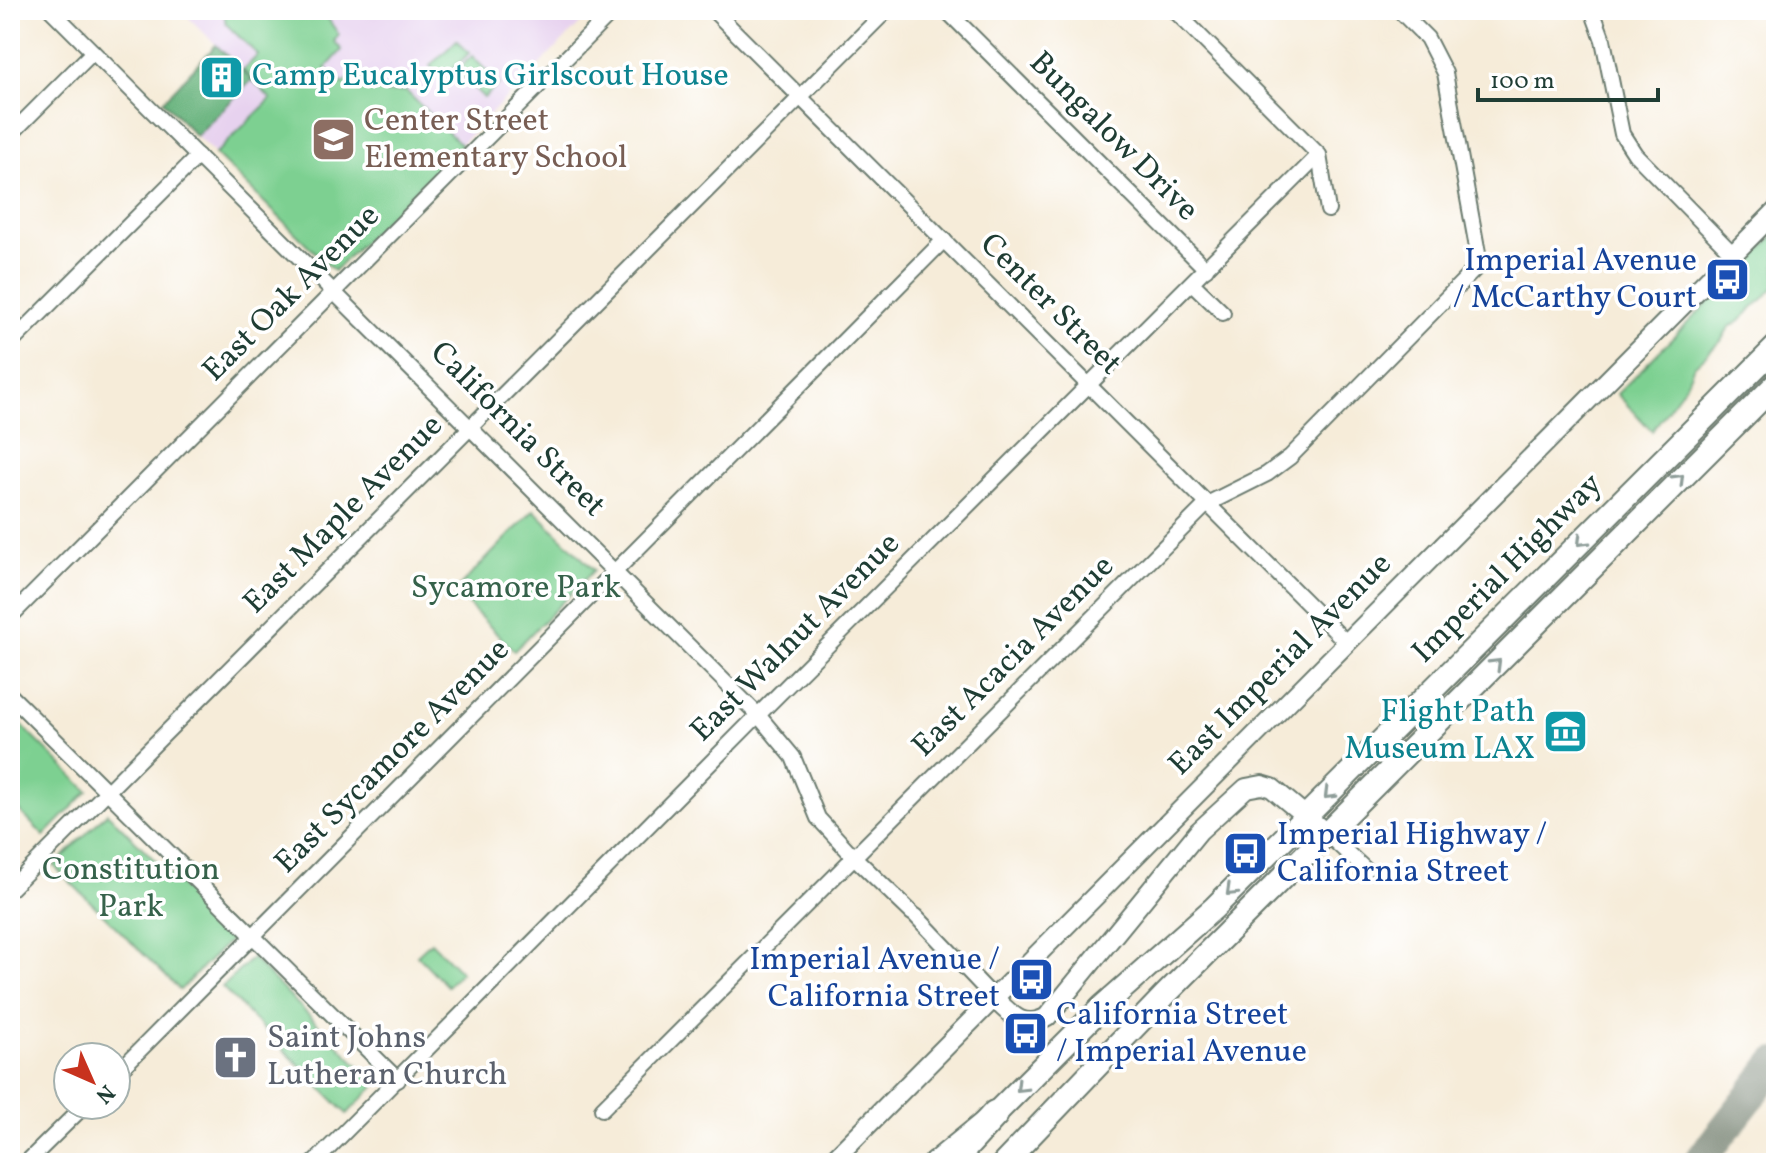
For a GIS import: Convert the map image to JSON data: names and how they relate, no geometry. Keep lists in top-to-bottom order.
{
  "streets": {
    "main road": ["Imperial Highway"],
    "street": [
      "Bungalow Drive",
      "East Oak Avenue",
      "Center Street",
      "California Street",
      "East Maple Avenue",
      "East Walnut Avenue",
      "East Acacia Avenue",
      "East Imperial Avenue",
      "East Sycamore Avenue"
    ]
  },
  "crossings": [
    ["Bungalow Drive", "East Walnut Avenue"],
    ["East Oak Avenue", "California Street"],
    ["Center Street", "East Maple Avenue"],
    ["Center Street", "East Walnut Avenue"],
    ["Center Street", "East Acacia Avenue"],
    ["Center Street", "East Imperial Avenue"],
    ["Center Street", "East Sycamore Avenue"],
    ["California Street", "East Maple Avenue"],
    ["California Street", "Imperial Highway"],
    ["California Street", "East Walnut Avenue"],
    ["California Street", "East Acacia Avenue"],
    ["California Street", "East Imperial Avenue"],
    ["California Street", "East Sycamore Avenue"]
  ],
  "parks": ["Sycamore Park", "Constitution Park"],
  "places": {
    "building": ["Camp Eucalyptus Girlscout House"],
    "school or university": ["Center Street Elementary School"],
    "bus stop": [
      "Imperial Avenue / McCarthy Court",
      "Imperial Highway / California Street",
      "Imperial Avenue / California Street",
      "California Street / Imperial Avenue"
    ],
    "museum": ["Flight Path Museum LAX"],
    "church": ["Saint Johns Lutheran Church"]
  },
  "scale_bar": "100 m",
  "north": "bottom right"
}
